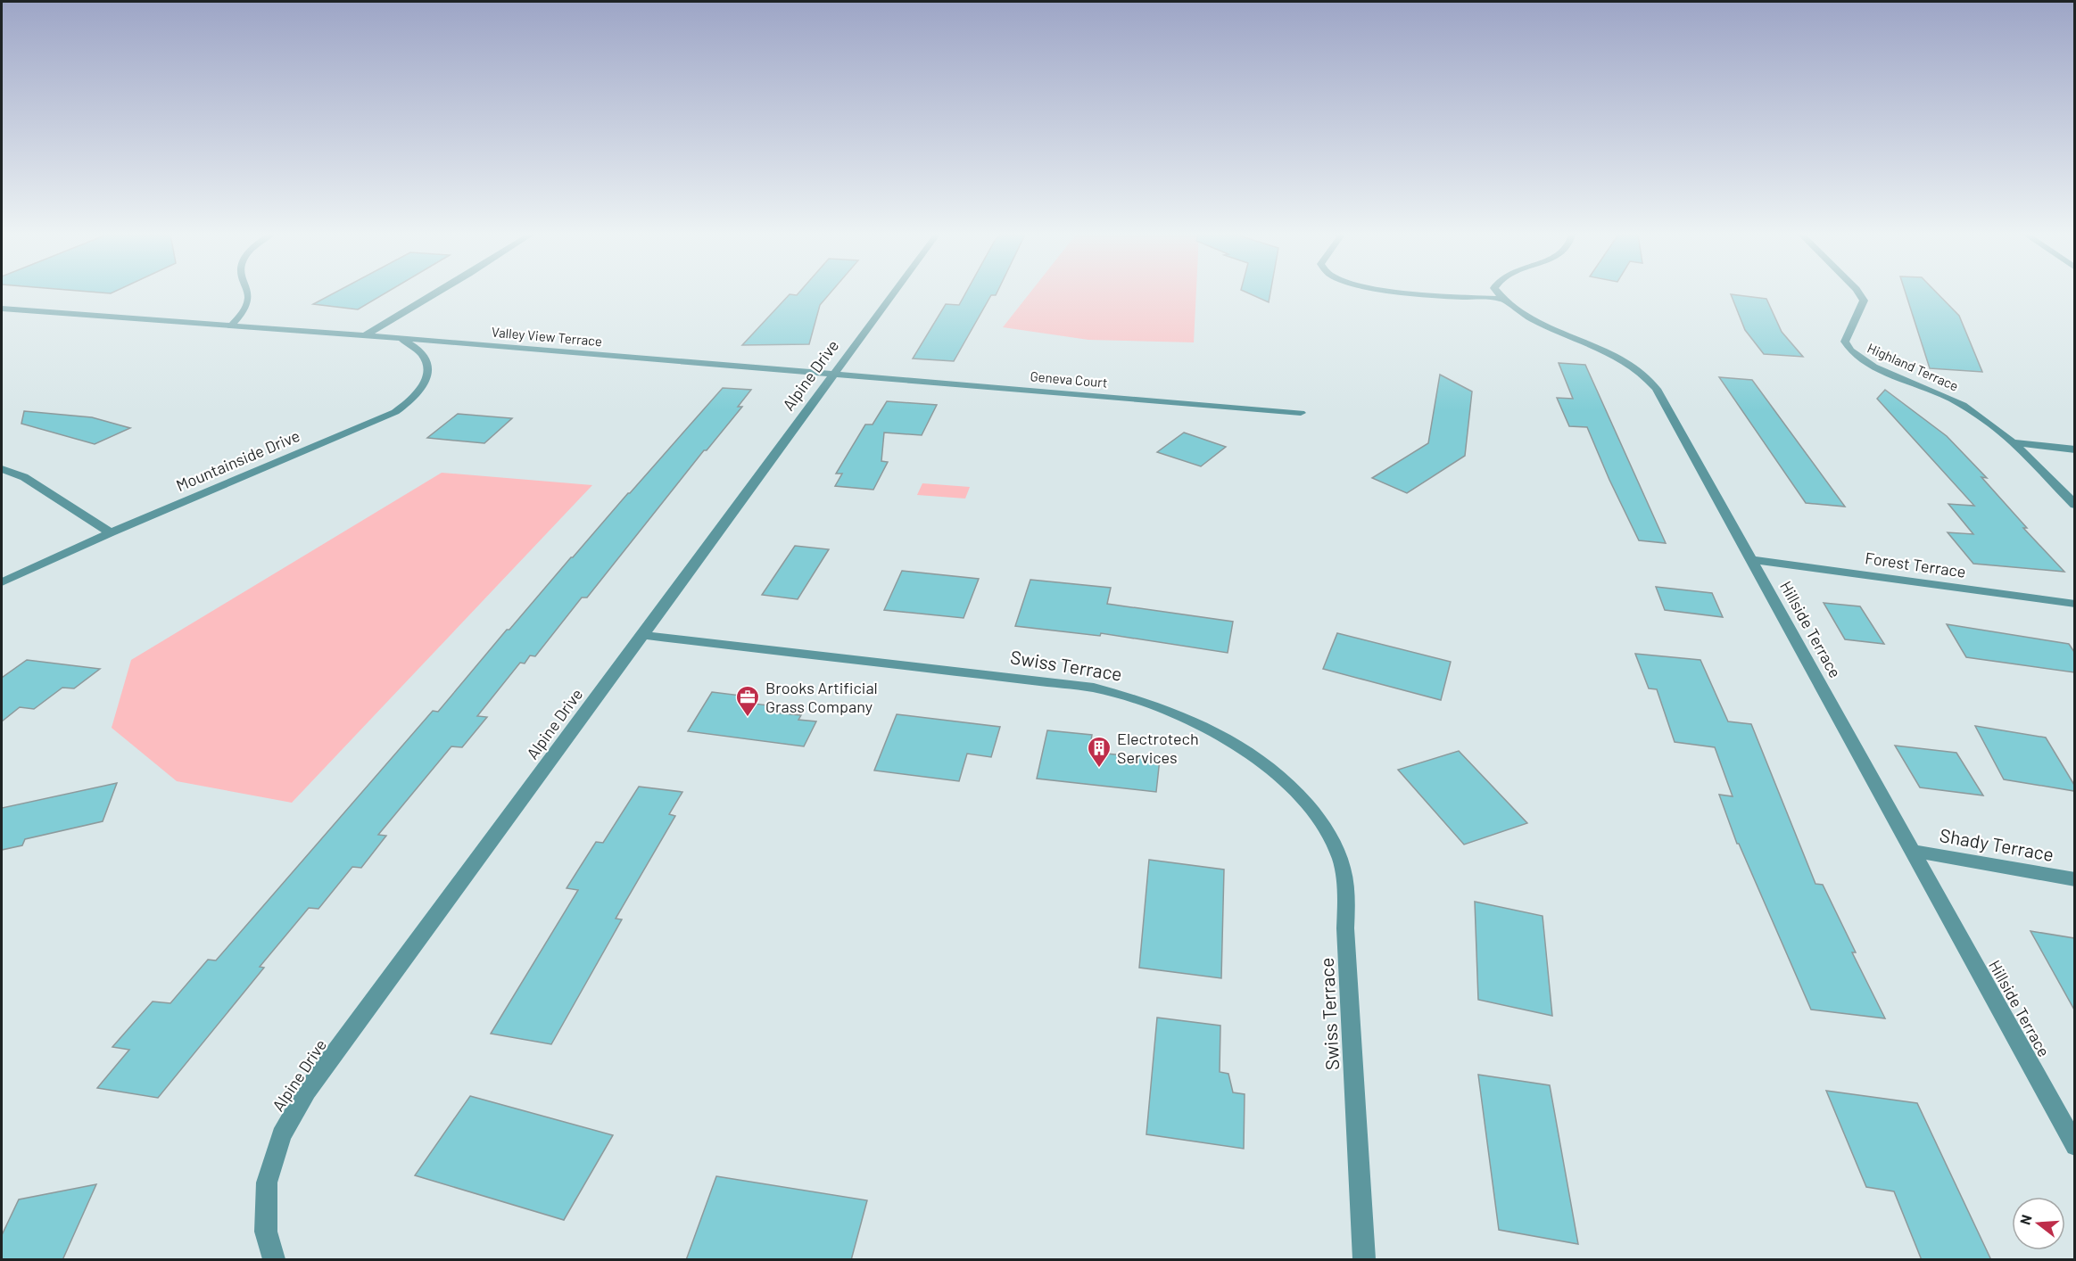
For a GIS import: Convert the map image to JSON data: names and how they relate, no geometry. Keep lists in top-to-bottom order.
{
  "streets": {
    "street": [
      "Valley View Terrace",
      "Highland Terrace",
      "Alpine Drive",
      "Geneva Court",
      "Mountainside Drive",
      "Forest Terrace",
      "Hillside Terrace",
      "Swiss Terrace",
      "Shady Terrace"
    ]
  },
  "crossings": [
    ["Valley View Terrace", "Alpine Drive"],
    ["Valley View Terrace", "Geneva Court"],
    ["Valley View Terrace", "Mountainside Drive"],
    ["Alpine Drive", "Geneva Court"],
    ["Alpine Drive", "Swiss Terrace"],
    ["Forest Terrace", "Hillside Terrace"],
    ["Hillside Terrace", "Shady Terrace"]
  ],
  "places": {
    "office": ["Brooks Artificial Grass Company"],
    "building": ["Electrotech Services"]
  },
  "north": "left"
}
